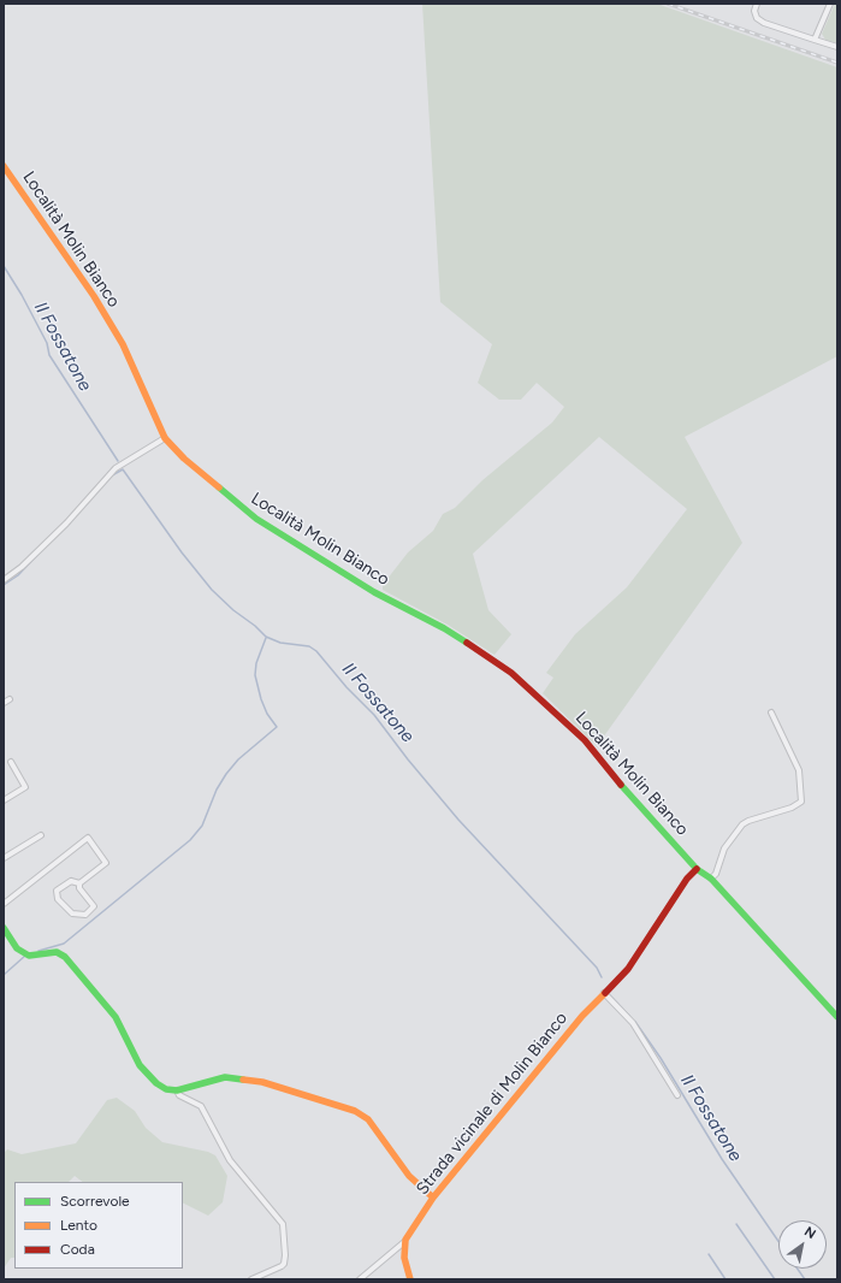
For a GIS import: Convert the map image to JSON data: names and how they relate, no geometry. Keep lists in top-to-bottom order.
{
  "streets": {
    "street": ["Località Molin Bianco", "Strada vicinale di Molin Bianco"]
  },
  "crossings": [
    ["Località Molin Bianco", "Strada vicinale di Molin Bianco"]
  ],
  "water": ["Il Fossatone"],
  "legend": ["Scorrevole", "Lento", "Coda"],
  "north": "top right"
}
